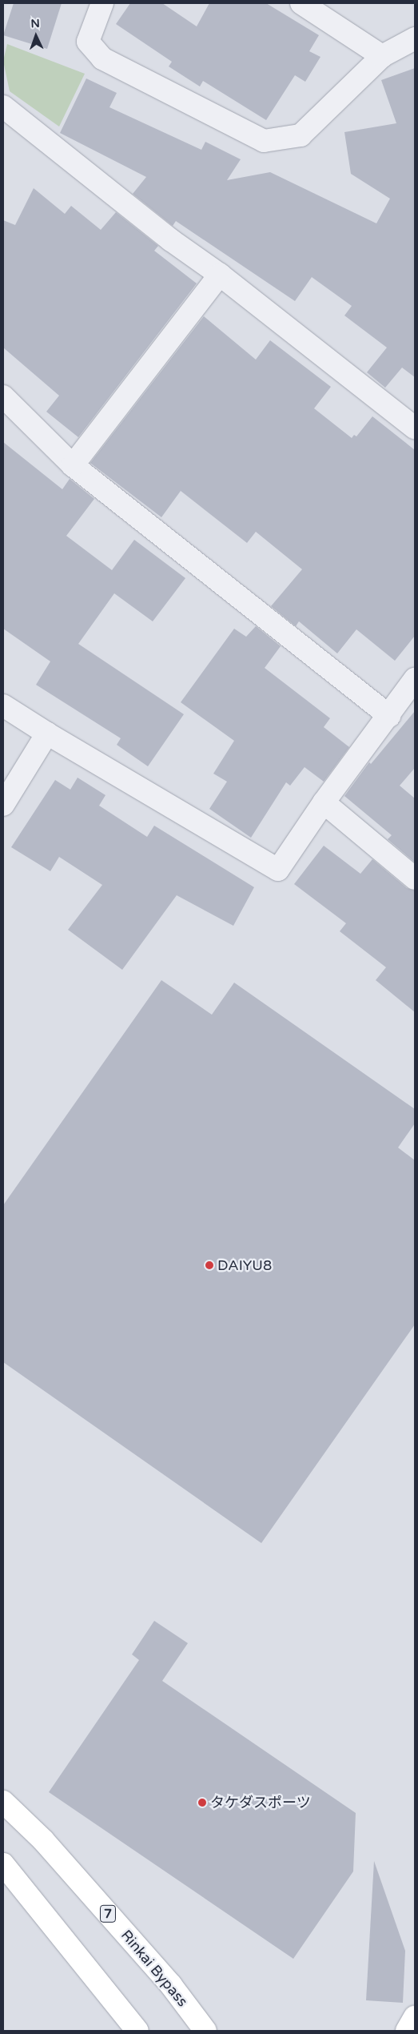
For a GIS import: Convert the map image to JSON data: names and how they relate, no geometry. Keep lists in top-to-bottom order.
{
  "streets": {
    "main road": ["7", "Rinkai Bypass"]
  },
  "places": ["DAIYU8", "タケダスポーツ"],
  "north": "top"
}
